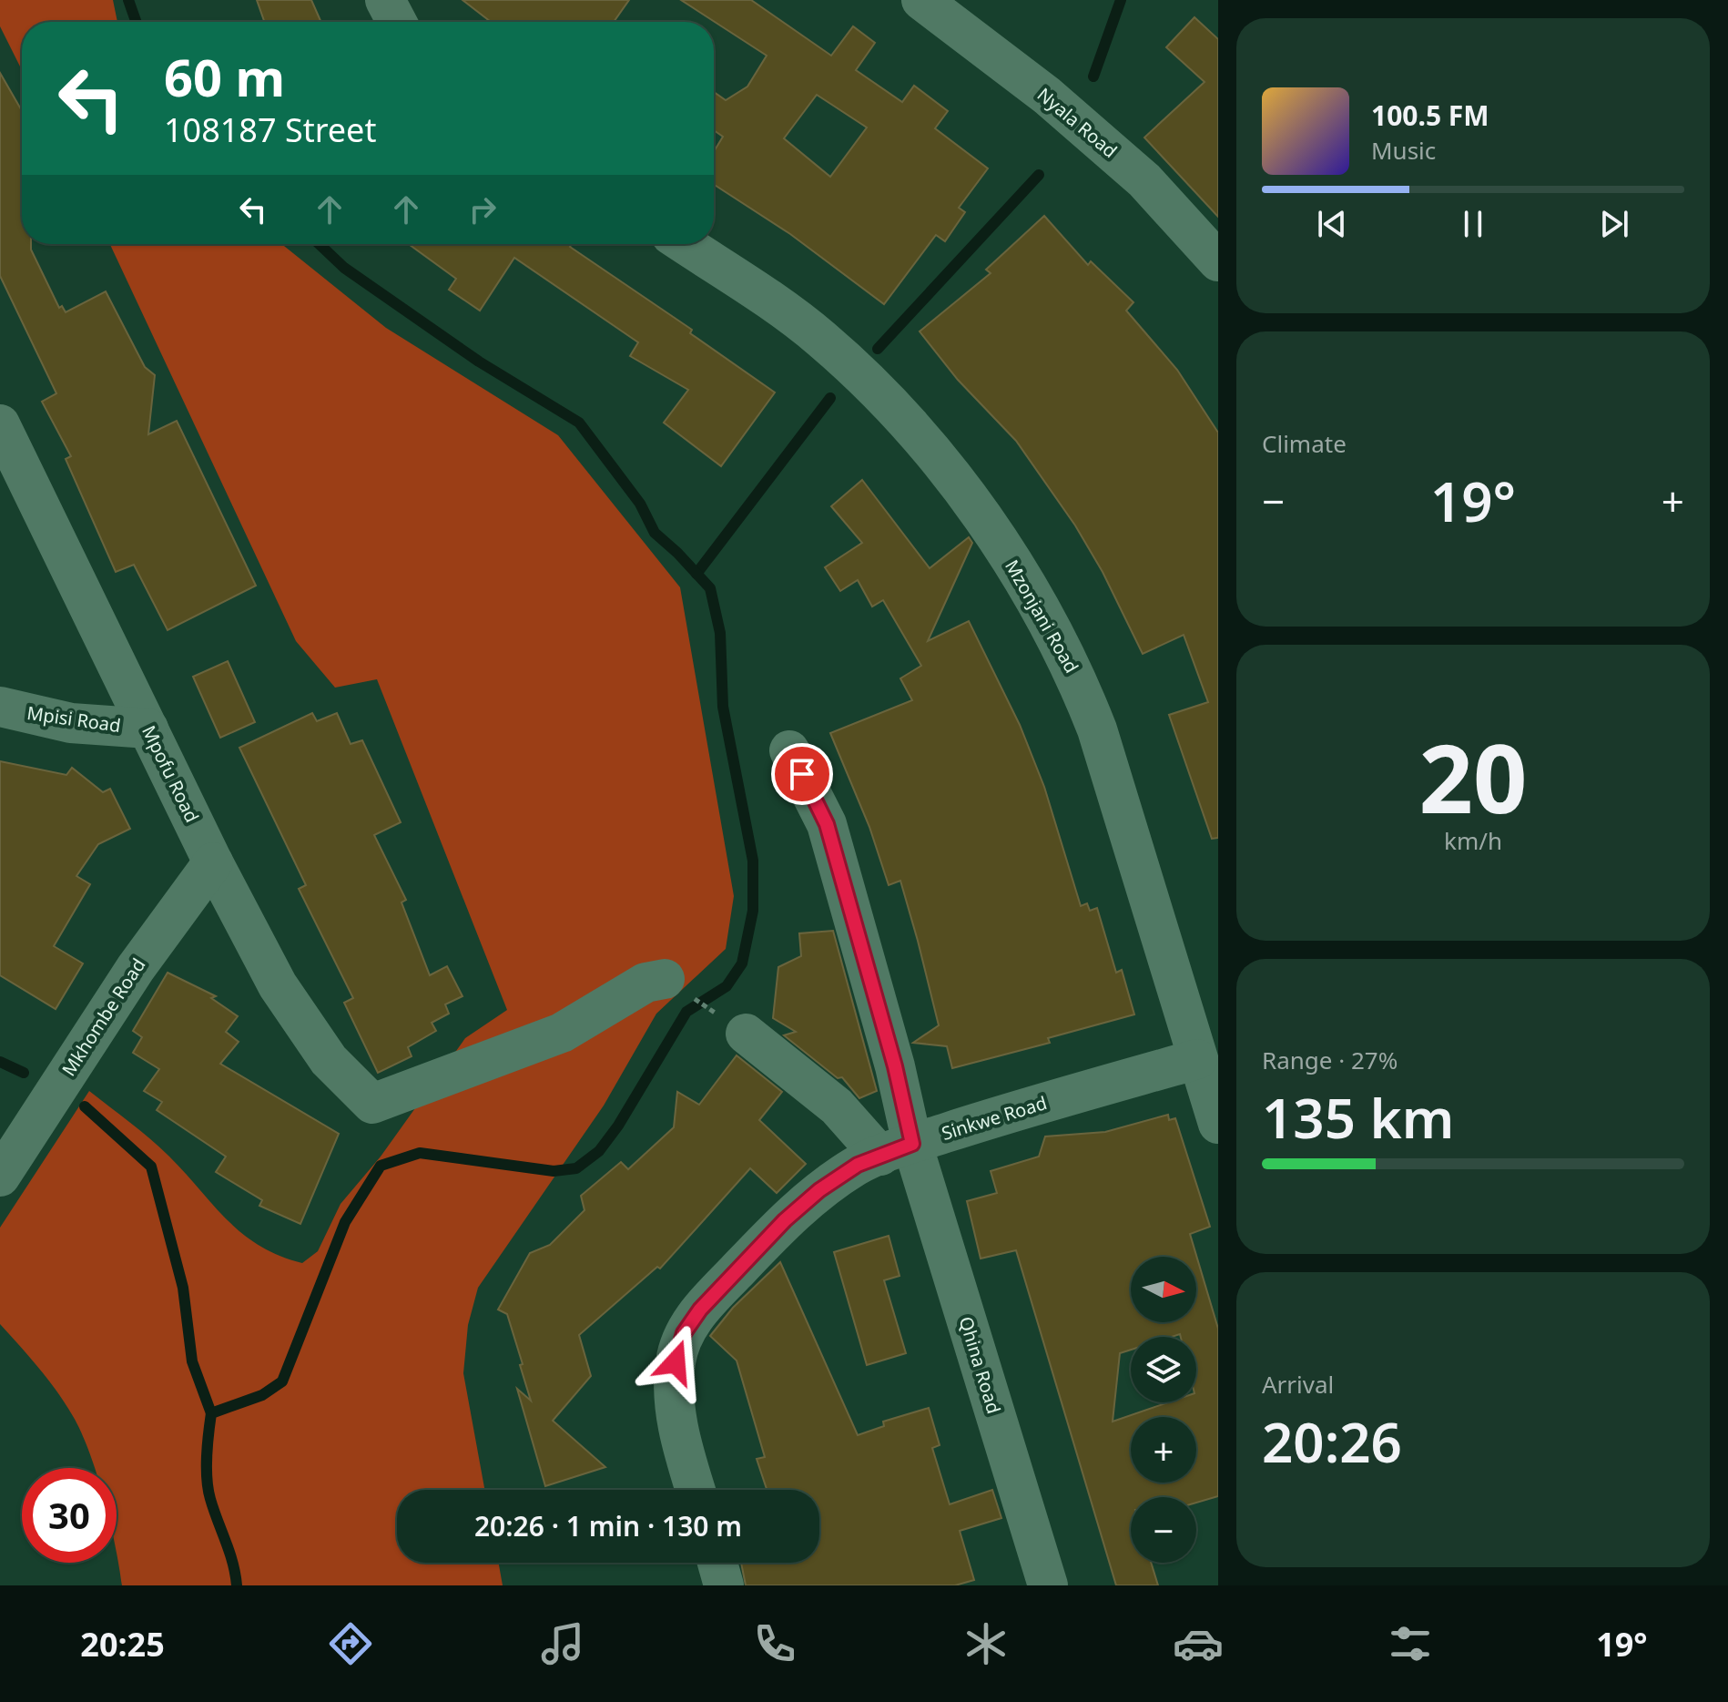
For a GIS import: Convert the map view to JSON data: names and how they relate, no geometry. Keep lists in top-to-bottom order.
{
  "streets": {
    "street": [
      "Nyala Road",
      "Mzonjani Road",
      "Mpisi Road",
      "Mpofu Road",
      "Mkhombe Road",
      "Sinkwe Road",
      "Qhina Road"
    ]
  },
  "crossings": [
    ["Mzonjani Road", "Sinkwe Road"],
    ["Mpisi Road", "Mpofu Road"],
    ["Mpofu Road", "Mkhombe Road"],
    ["Sinkwe Road", "Qhina Road"]
  ],
  "north": "right",
  "page": {
    "turn": ["60 m", "108187 Street"],
    "song": ["100.5 FM", "Music"],
    "tile": [
      "Climate",
      ["20", "km/h"],
      ["Range · 27%", "135 km"],
      ["Arrival", "20:26"]
    ],
    "heat": ["−", "19°", "+"],
    "map_buttons": ["+", "−"],
    "limit": "30",
    "trip": "20:26 · 1 min · 130 m",
    "tabs": ["20:25", "19°"]
  }
}
